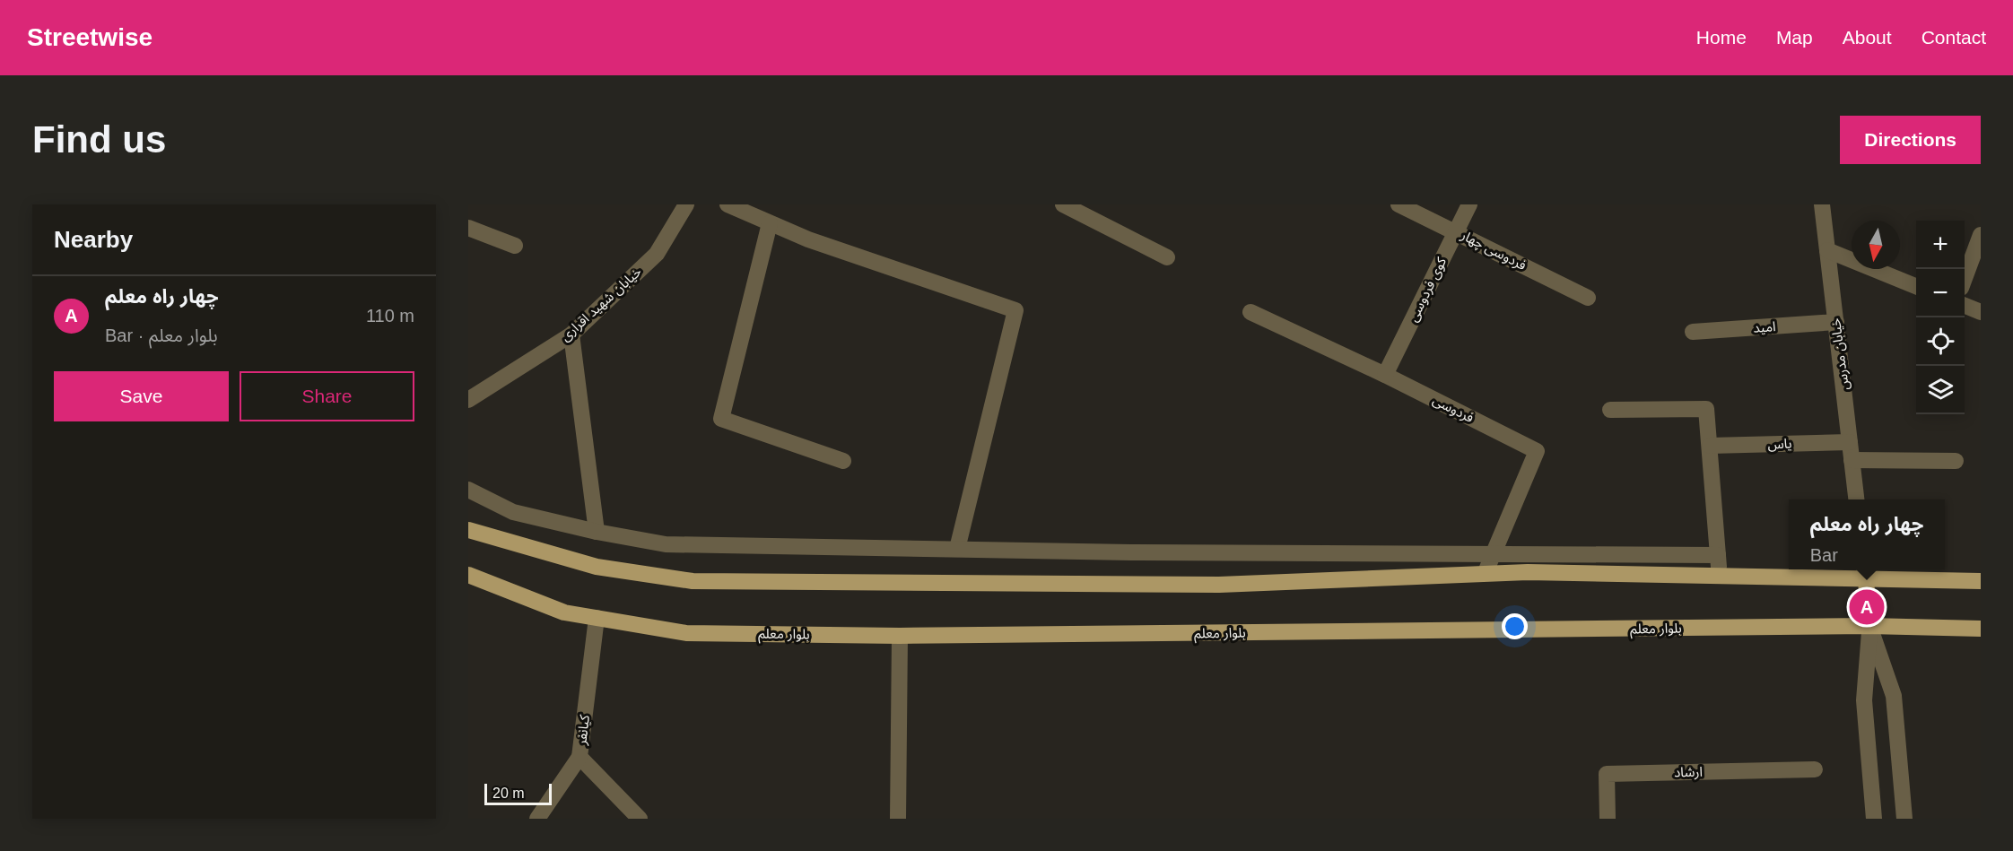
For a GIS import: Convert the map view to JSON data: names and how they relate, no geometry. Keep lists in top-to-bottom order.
{
  "streets": {
    "main road": ["بلوار معلم"],
    "street": [
      "فردوسی چهار",
      "کوی فردوسی",
      "خیابان شهید اقراری",
      "امید",
      "خیابان مدرس",
      "فردوسی",
      "یاس",
      "کیانفر",
      "ارشاد"
    ]
  },
  "crossings": [
    ["فردوسی چهار", "کوی فردوسی"],
    ["کوی فردوسی", "فردوسی"],
    ["امید", "خیابان مدرس"],
    ["خیابان مدرس", "یاس"],
    ["بلوار معلم", "کیانفر"]
  ],
  "scale_bar": "20 m",
  "north": "bottom",
  "page": {
    "header": "Streetwise",
    "nav": [
      "Home",
      "Map",
      "About",
      "Contact"
    ],
    "buttons": [
      "Directions",
      ["Save", "Share"]
    ],
    "title": "Find us",
    "heading": "Nearby",
    "map_buttons": ["+", "−"],
    "list": [
      {
        "mark": "A",
        "name": "چهار راه معلم",
        "note": "Bar · بلوار معلم",
        "value": "110 m"
      }
    ],
    "popup": ["چهار راه معلم", "Bar"],
    "pins": "A",
    "scale": "20 m"
  }
}
